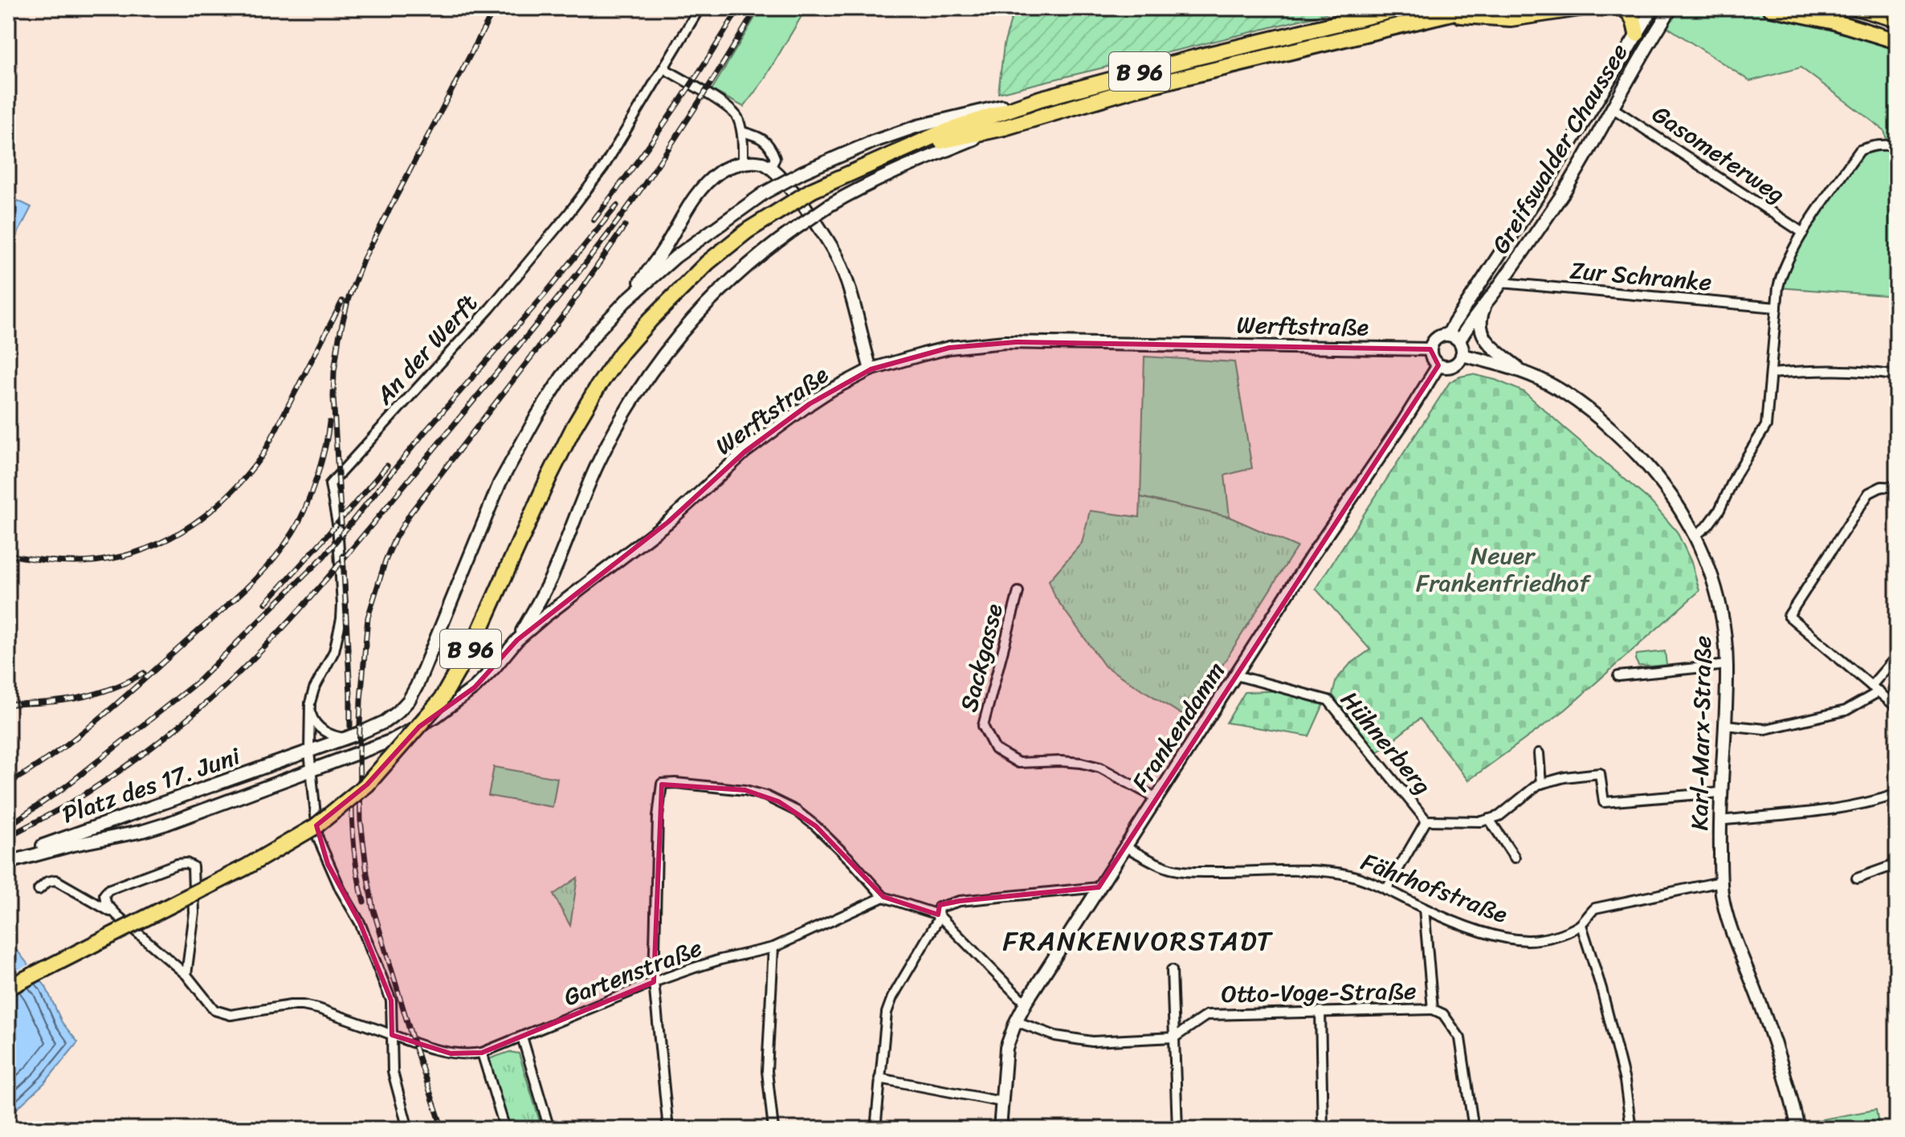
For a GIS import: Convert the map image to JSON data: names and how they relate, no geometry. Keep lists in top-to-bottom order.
{
  "streets": {
    "highway": ["B 96"],
    "main road": [
      "Greifswalder Chaussee",
      "Werftstraße",
      "Frankendamm",
      "Karl-Marx-Straße",
      "Platz des 17. Juni"
    ],
    "street": [
      "Gasometerweg",
      "Zur Schranke",
      "An der Werft",
      "Sackgasse",
      "Hühnerberg",
      "Fährhofstraße",
      "Gartenstraße",
      "Otto-Voge-Straße"
    ]
  },
  "crossings": [
    ["Greifswalder Chaussee", "Gasometerweg"],
    ["Greifswalder Chaussee", "Zur Schranke"],
    ["Greifswalder Chaussee", "Werftstraße"],
    ["Greifswalder Chaussee", "Frankendamm"],
    ["Greifswalder Chaussee", "Karl-Marx-Straße"],
    ["Werftstraße", "An der Werft"],
    ["Werftstraße", "Frankendamm"],
    ["Werftstraße", "Karl-Marx-Straße"],
    ["Werftstraße", "Platz des 17. Juni"],
    ["An der Werft", "Platz des 17. Juni"],
    ["An der Werft", "Gartenstraße"],
    ["Sackgasse", "Frankendamm"],
    ["Frankendamm", "Karl-Marx-Straße"],
    ["Frankendamm", "Hühnerberg"],
    ["Frankendamm", "Fährhofstraße"],
    ["Karl-Marx-Straße", "Fährhofstraße"],
    ["Hühnerberg", "Fährhofstraße"]
  ],
  "districts": ["FRANKENVORSTADT"],
  "parks": ["Neuer Frankenfriedhof"]
}
